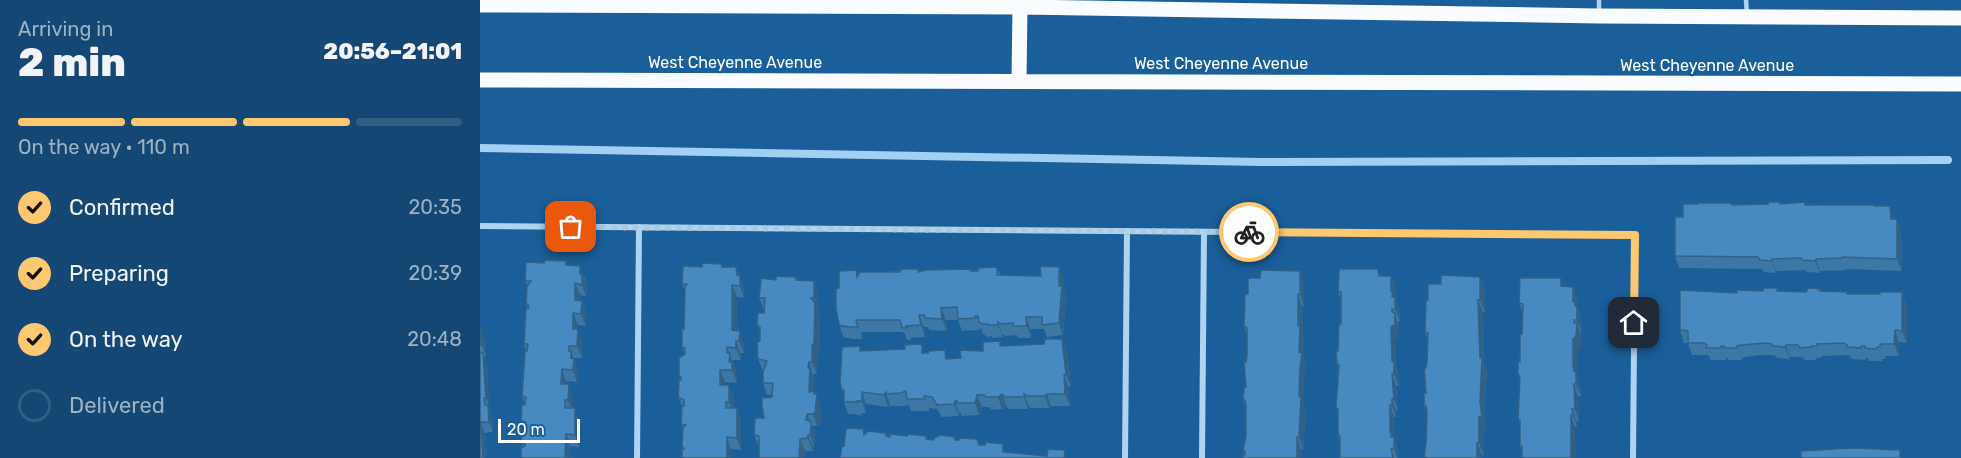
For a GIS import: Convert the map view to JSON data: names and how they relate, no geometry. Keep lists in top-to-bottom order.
{
  "streets": {
    "main road": ["West Cheyenne Avenue"]
  },
  "scale_bar": "20 m",
  "page": {
    "heading": ["2 min", "Arriving in", "20:56–21:01"],
    "bar": "On the way · 110 m",
    "list": [
      ["Confirmed", "20:35"],
      ["Preparing", "20:39"],
      ["On the way", "20:48"],
      "Delivered"
    ],
    "scale": "20 m"
  }
}
